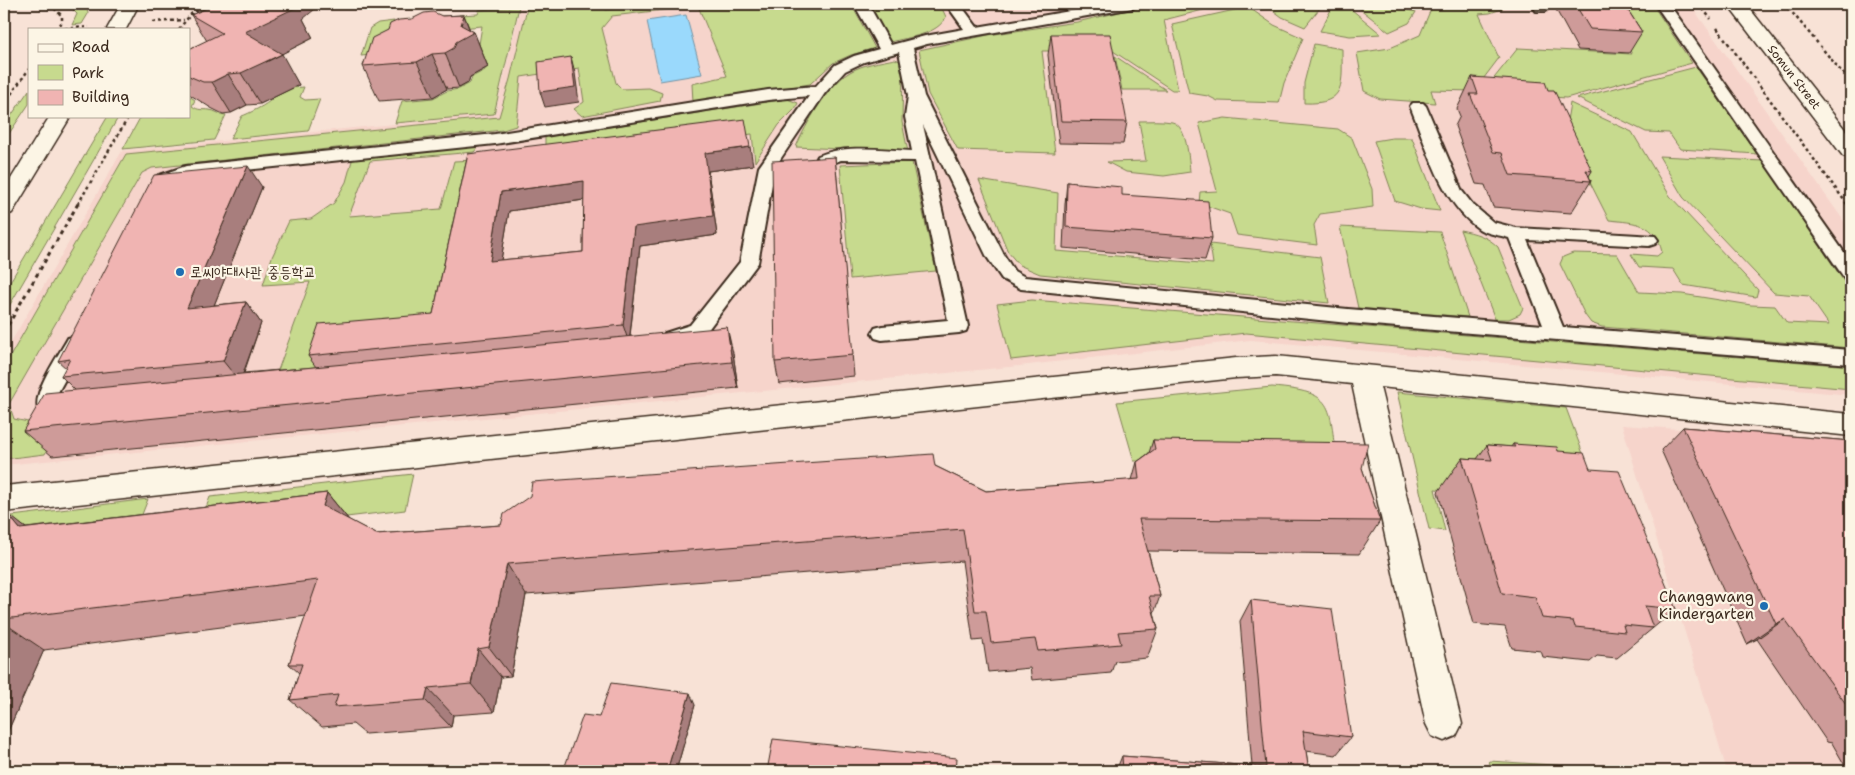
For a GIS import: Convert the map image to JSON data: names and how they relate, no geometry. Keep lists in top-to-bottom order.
{
  "streets": {
    "street": ["Somun Street"]
  },
  "places": ["로씨야대사관 중등학교", "Changgwang Kindergarten"],
  "legend": ["Road", "Park", "Building"]
}
